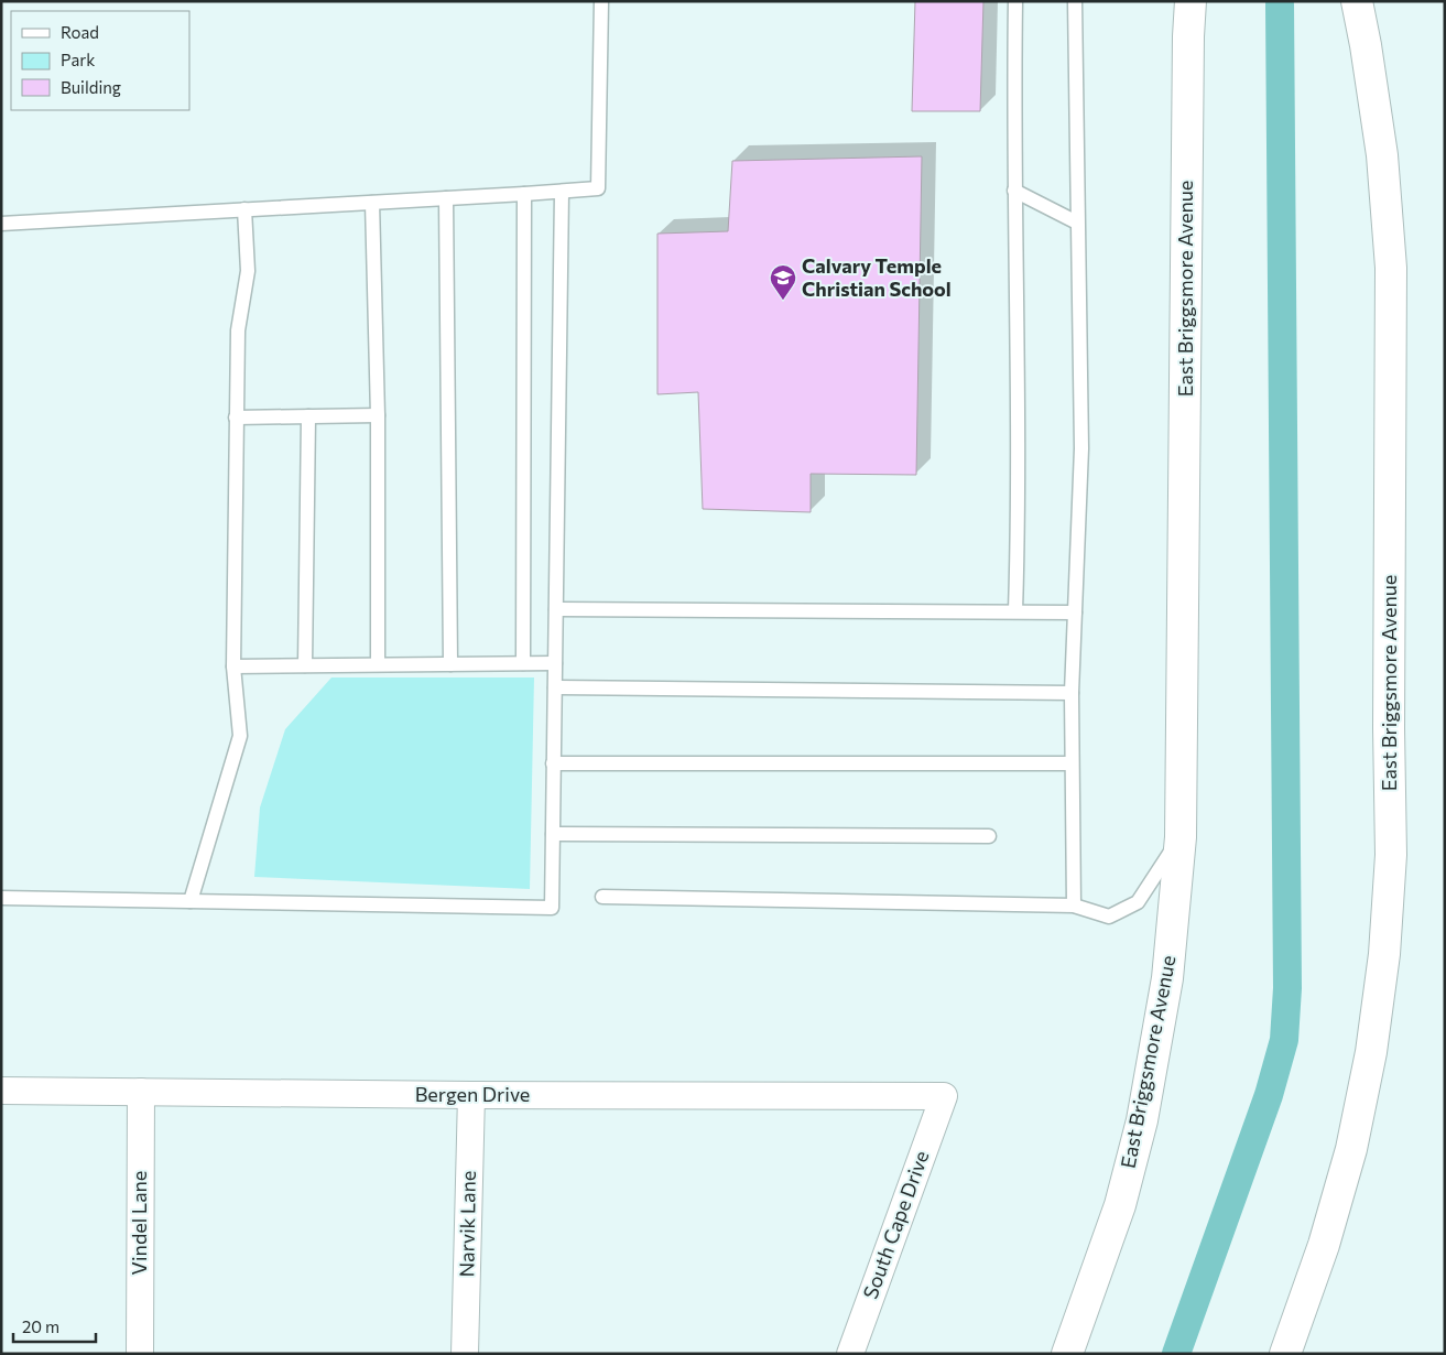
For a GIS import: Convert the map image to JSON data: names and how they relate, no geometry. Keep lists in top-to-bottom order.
{
  "streets": {
    "main road": ["East Briggsmore Avenue"],
    "street": [
      "Bergen Drive",
      "Vindel Lane",
      "Narvik Lane",
      "South Cape Drive"
    ]
  },
  "crossings": [
    ["Bergen Drive", "Vindel Lane"],
    ["Bergen Drive", "Narvik Lane"],
    ["Bergen Drive", "South Cape Drive"]
  ],
  "places": {
    "school or university": ["Calvary Temple Christian School"]
  },
  "legend": ["Road", "Park", "Building"],
  "scale_bar": "20 m"
}
